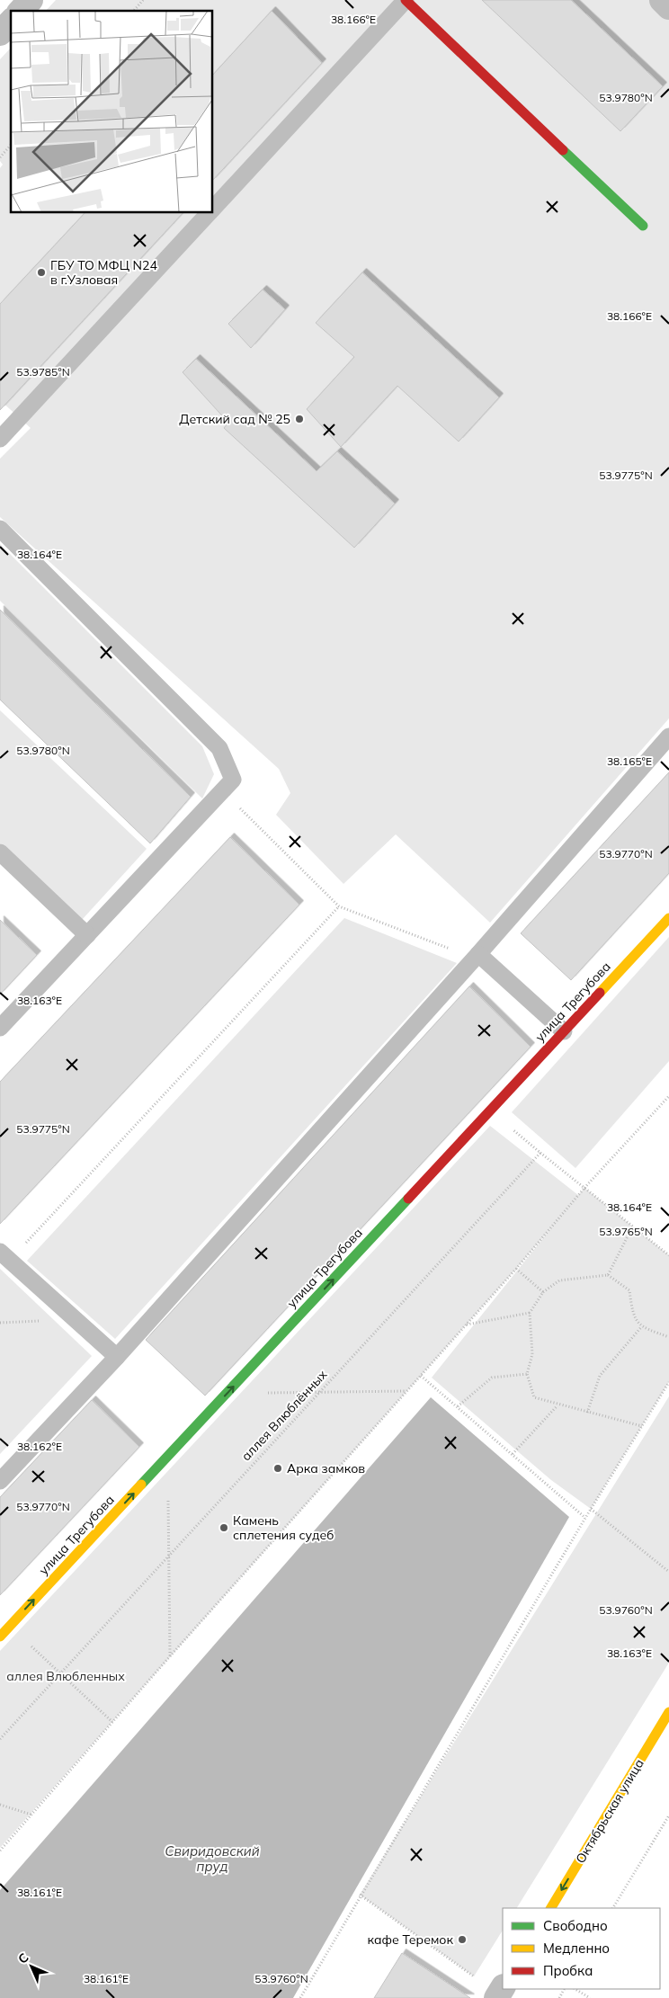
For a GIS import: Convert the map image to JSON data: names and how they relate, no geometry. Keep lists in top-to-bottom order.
{
  "streets": {
    "street": ["улица Трегубова", "Октябрьская улица"],
    "path": ["аллея Влюблённых"]
  },
  "one_way": ["улица Трегубова", "Октябрьская улица"],
  "water": ["Свиридовский пруд"],
  "parks": ["аллея Влюбленных"],
  "places": [
    "ГБУ ТО МФЦ N24 в г.Узловая",
    "Детский сад № 25",
    "Арка замков",
    "Камень сплетения судеб",
    "кафе Теремок"
  ],
  "legend": ["Свободно", "Медленно", "Пробка"],
  "north": "top left",
  "coordinates": [
    "38.166°E",
    "53.9780°N",
    "53.9785°N",
    "53.9775°N",
    "38.164°E",
    "38.165°E",
    "53.9770°N",
    "38.163°E",
    "53.9765°N",
    "38.162°E",
    "53.9760°N",
    "38.161°E"
  ]
}
